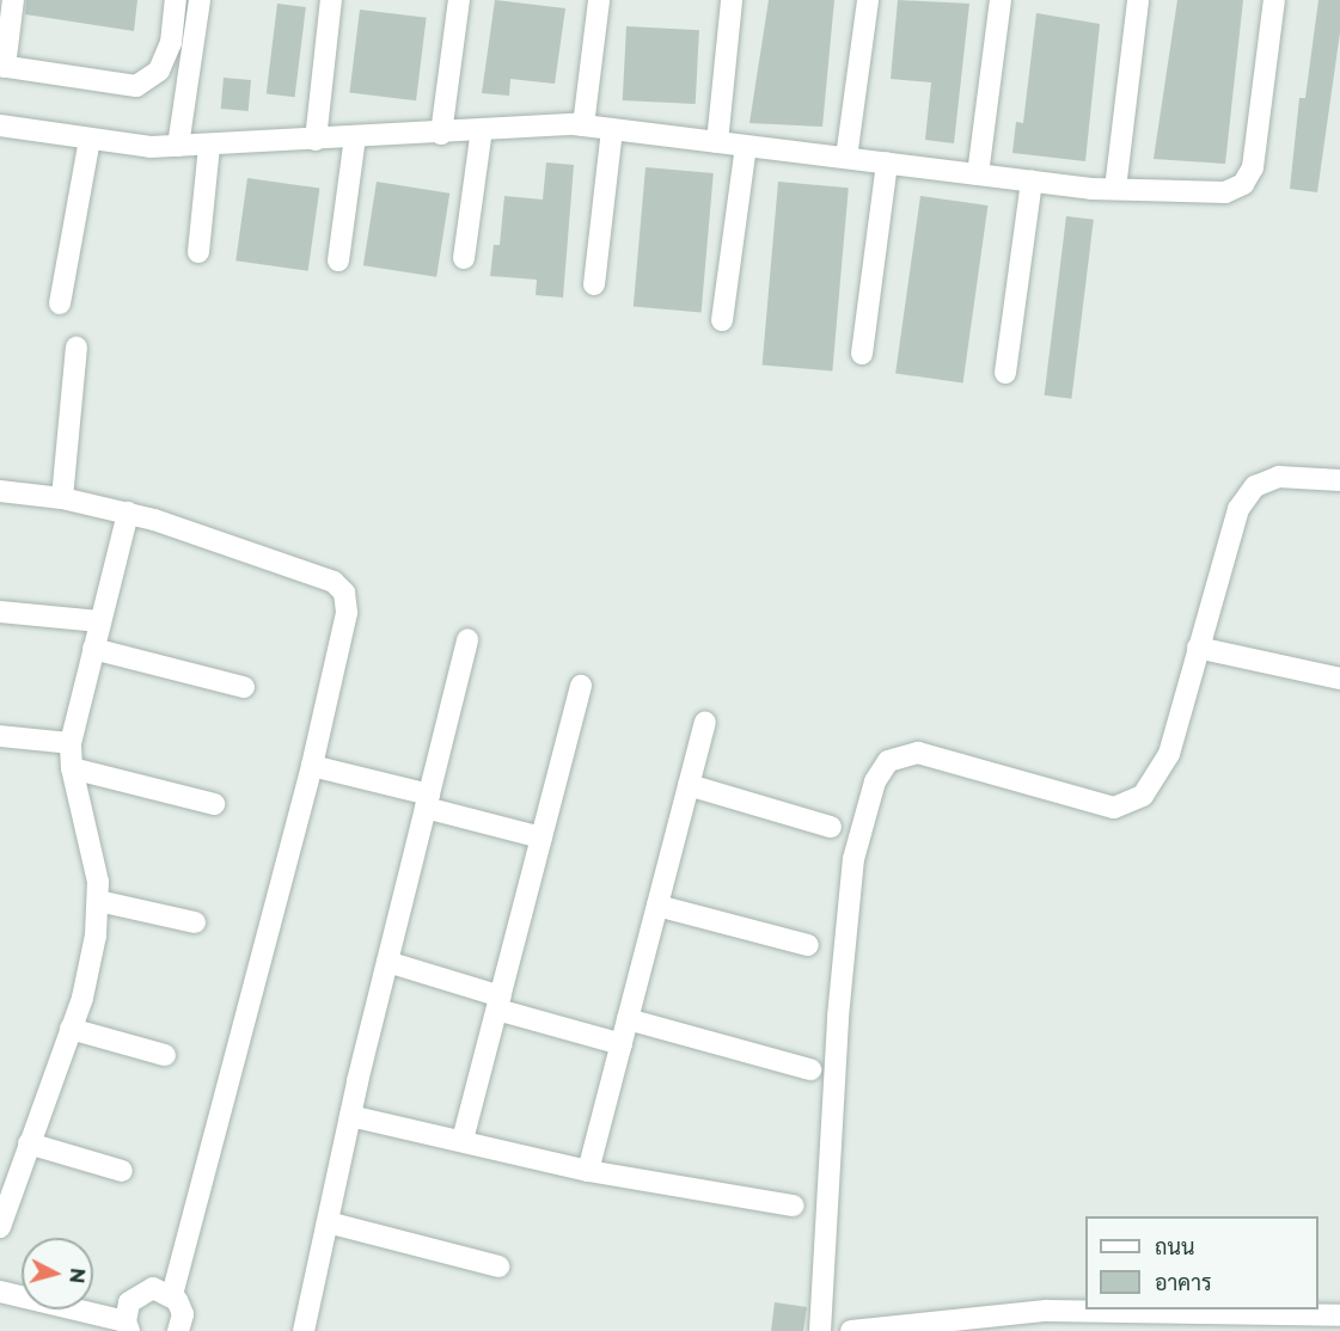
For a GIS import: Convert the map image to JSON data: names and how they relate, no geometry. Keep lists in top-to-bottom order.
{
  "legend": ["ถนน", "อาคาร"],
  "north": "right"
}
